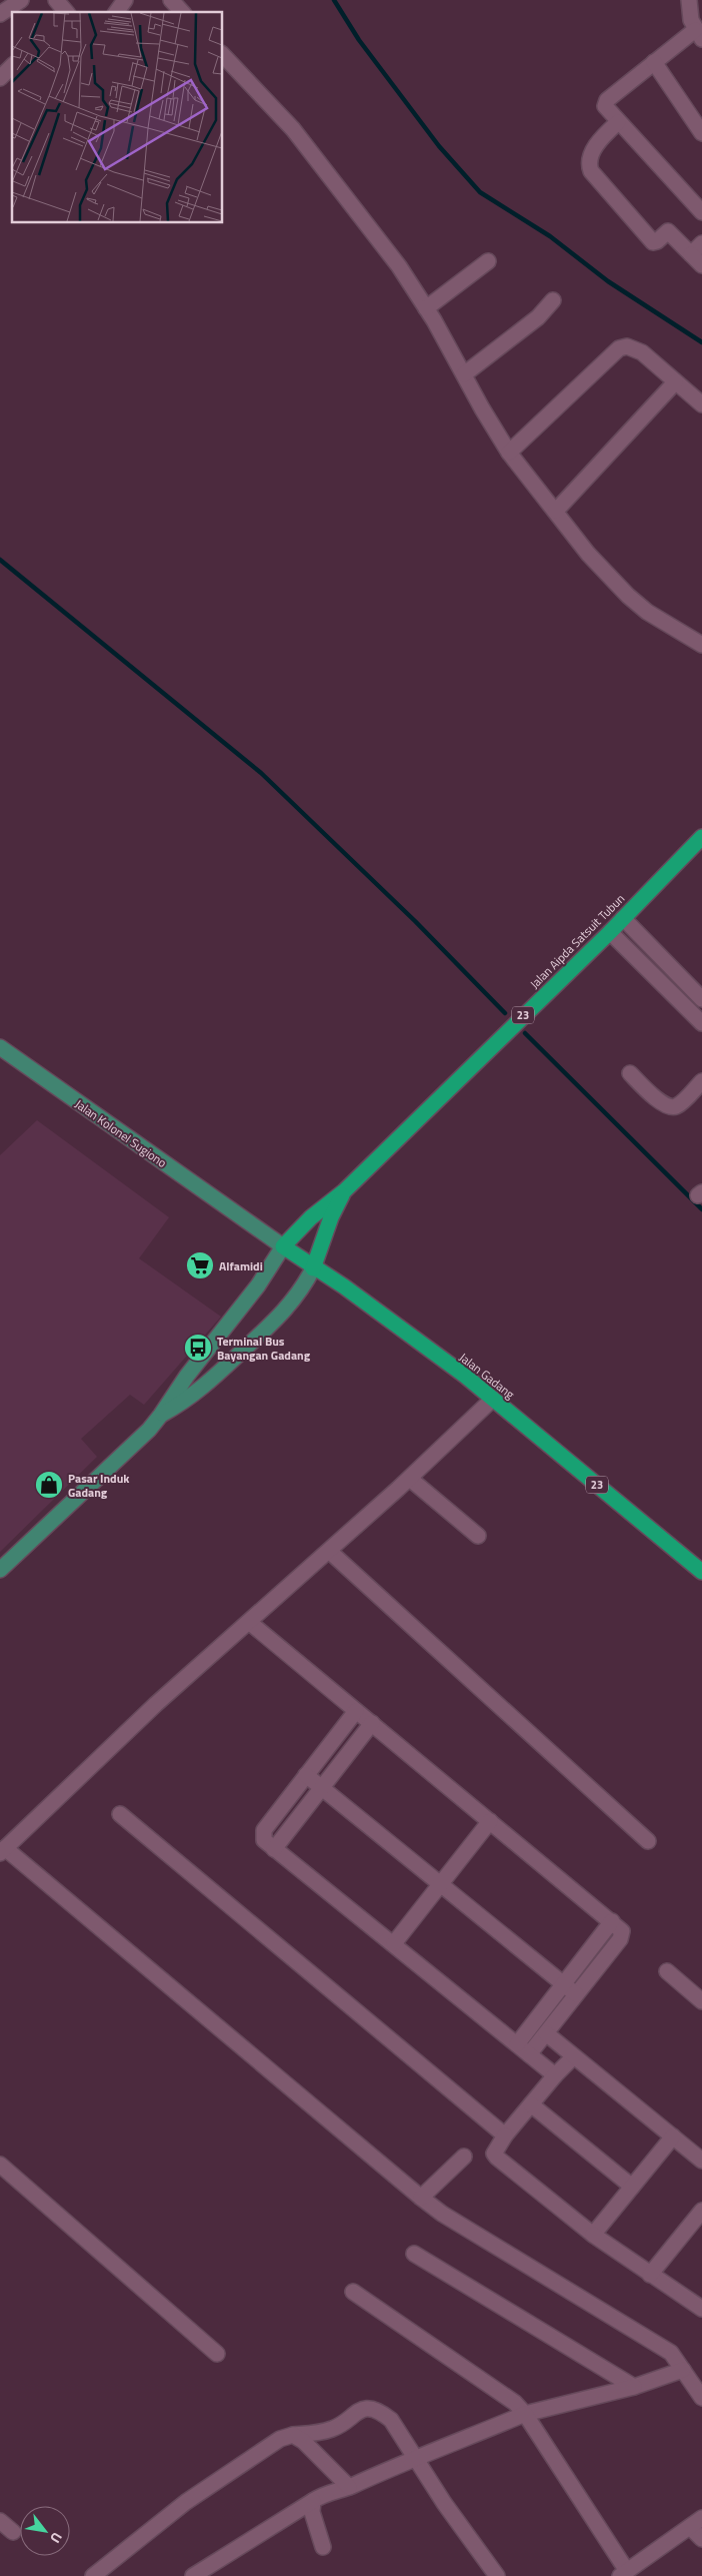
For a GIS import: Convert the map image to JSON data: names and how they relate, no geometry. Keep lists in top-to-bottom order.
{
  "streets": {
    "highway": ["Jalan Aipda Satsuit Tubun", "23", "Jalan Gadang"],
    "main road": ["Jalan Kolonel Sugiono"]
  },
  "crossings": [
    ["Jalan Aipda Satsuit Tubun", "Jalan Gadang"],
    ["Jalan Kolonel Sugiono", "Jalan Gadang"]
  ],
  "places": {
    "supermarket": ["Alfamidi"],
    "bus stop": ["Terminal Bus Bayangan Gadang"],
    "shop": ["Pasar Induk Gadang"]
  },
  "north": "bottom right"
}
